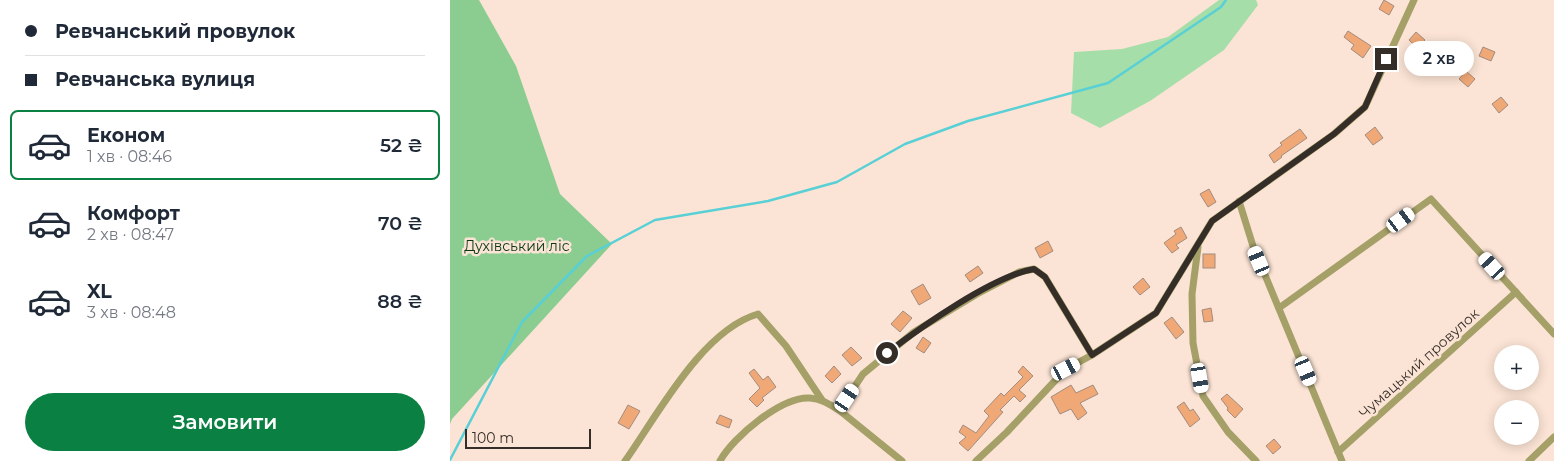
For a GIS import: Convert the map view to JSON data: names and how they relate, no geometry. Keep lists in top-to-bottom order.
{
  "streets": {
    "street": ["Чумацький провулок"]
  },
  "parks": ["Духівський ліс"],
  "scale_bar": "100 m",
  "page": {
    "banner": ["Ревчанський провулок", "Ревчанська вулиця"],
    "bubble": "2 хв",
    "list": [
      {
        "name": "Економ",
        "note": "1 хв · 08:46",
        "value": "52 ₴"
      },
      {
        "name": "Комфорт",
        "note": "2 хв · 08:47",
        "value": "70 ₴"
      },
      {
        "name": "XL",
        "note": "3 хв · 08:48",
        "value": "88 ₴"
      }
    ],
    "map_buttons": ["+", "−"],
    "buttons": "Замовити",
    "scale": "100 m"
  }
}
